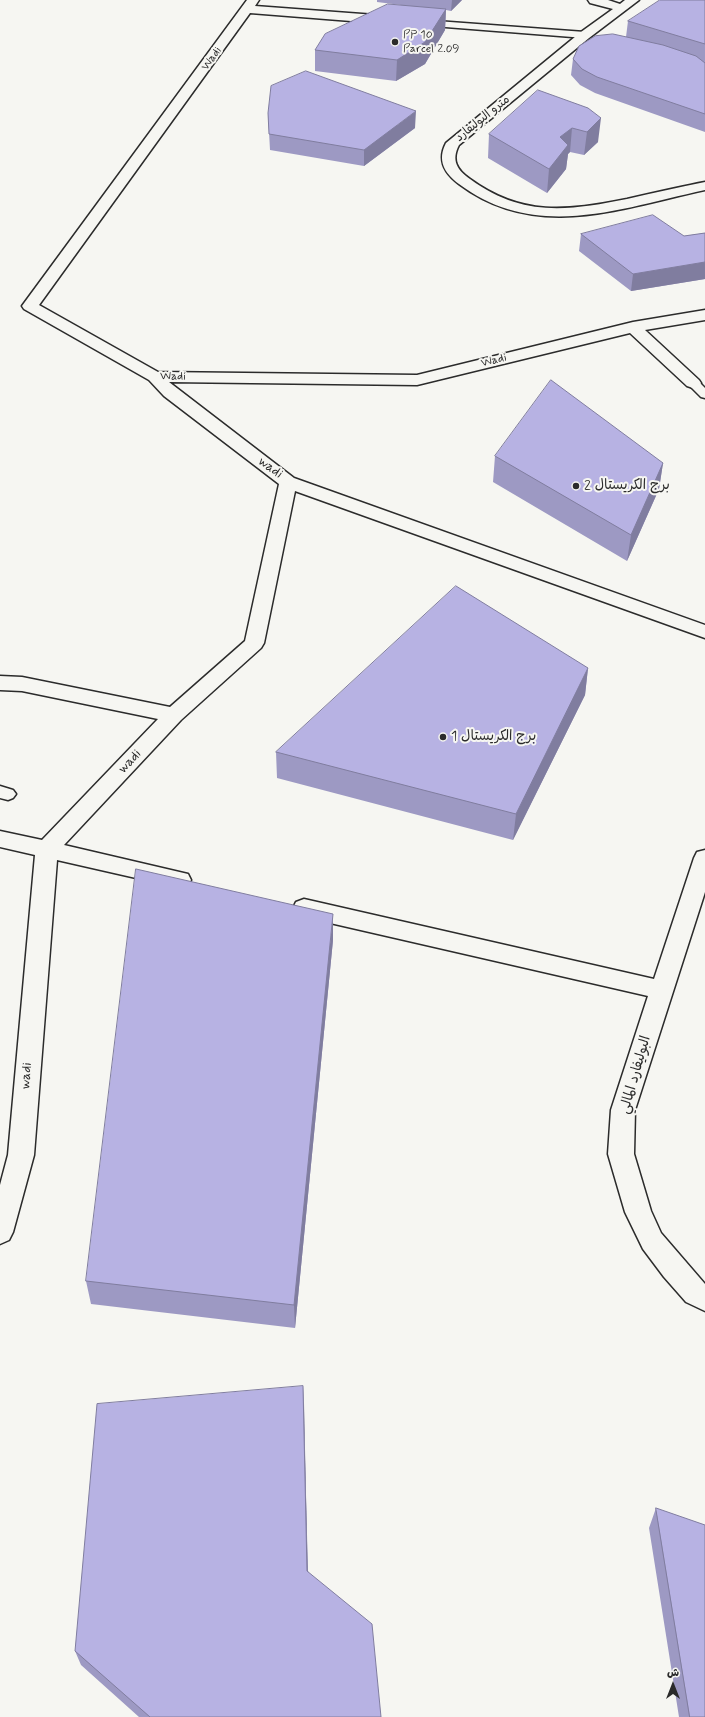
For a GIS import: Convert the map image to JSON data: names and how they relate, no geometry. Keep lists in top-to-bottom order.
{
  "streets": {
    "street": [
      "Wadi",
      "مترو البوليفارد",
      "wadi",
      "البوليفارد المالي"
    ]
  },
  "crossings": [
    ["Wadi", "wadi"]
  ],
  "places": ["PP 10 Parcel 2.09", "برج الكريستال 2", "برج الكريستال 1"],
  "north": "top"
}
